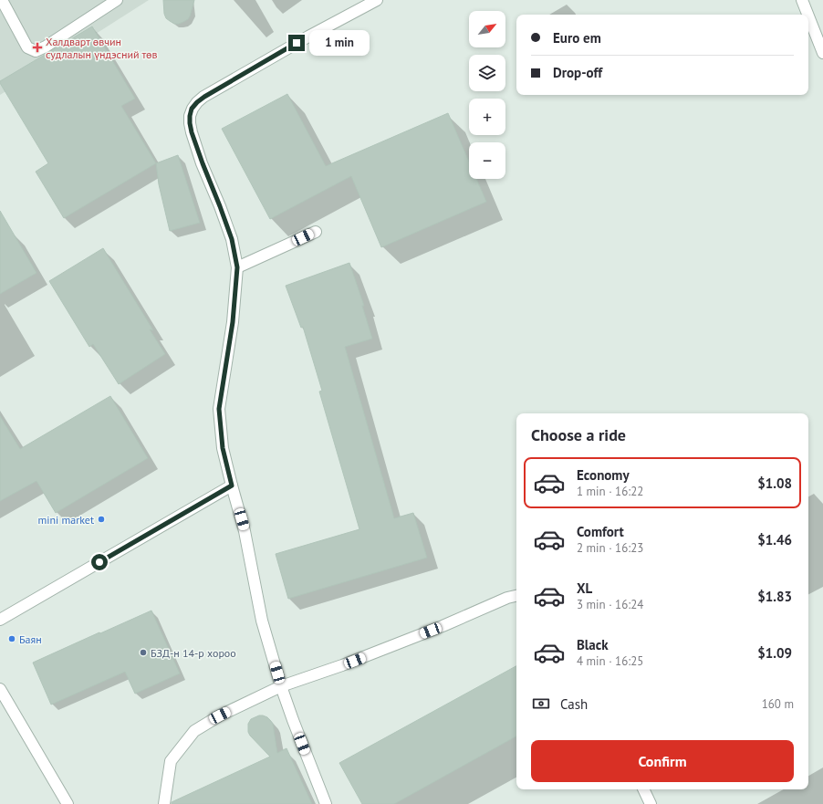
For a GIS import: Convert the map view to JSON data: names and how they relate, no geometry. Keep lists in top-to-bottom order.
{
  "places": {
    "health": ["Халдварт өвчин судлалын үндэсний төв"],
    "other": ["mini market", "Баян", "БЗД-н 14-р хороо"]
  },
  "north": "top right",
  "page": {
    "map_buttons": ["+", "−"],
    "banner": ["Euro em", "Drop-off"],
    "bubble": "1 min",
    "heading": "Choose a ride",
    "list": [
      {
        "name": "Economy",
        "note": "1 min · 16:22",
        "value": "$1.08"
      },
      {
        "name": "Comfort",
        "note": "2 min · 16:23",
        "value": "$1.46"
      },
      {
        "name": "XL",
        "note": "3 min · 16:24",
        "value": "$1.83"
      },
      {
        "name": "Black",
        "note": "4 min · 16:25",
        "value": "$1.09"
      }
    ],
    "pay": ["Cash", "160 m"],
    "buttons": "Confirm"
  }
}
